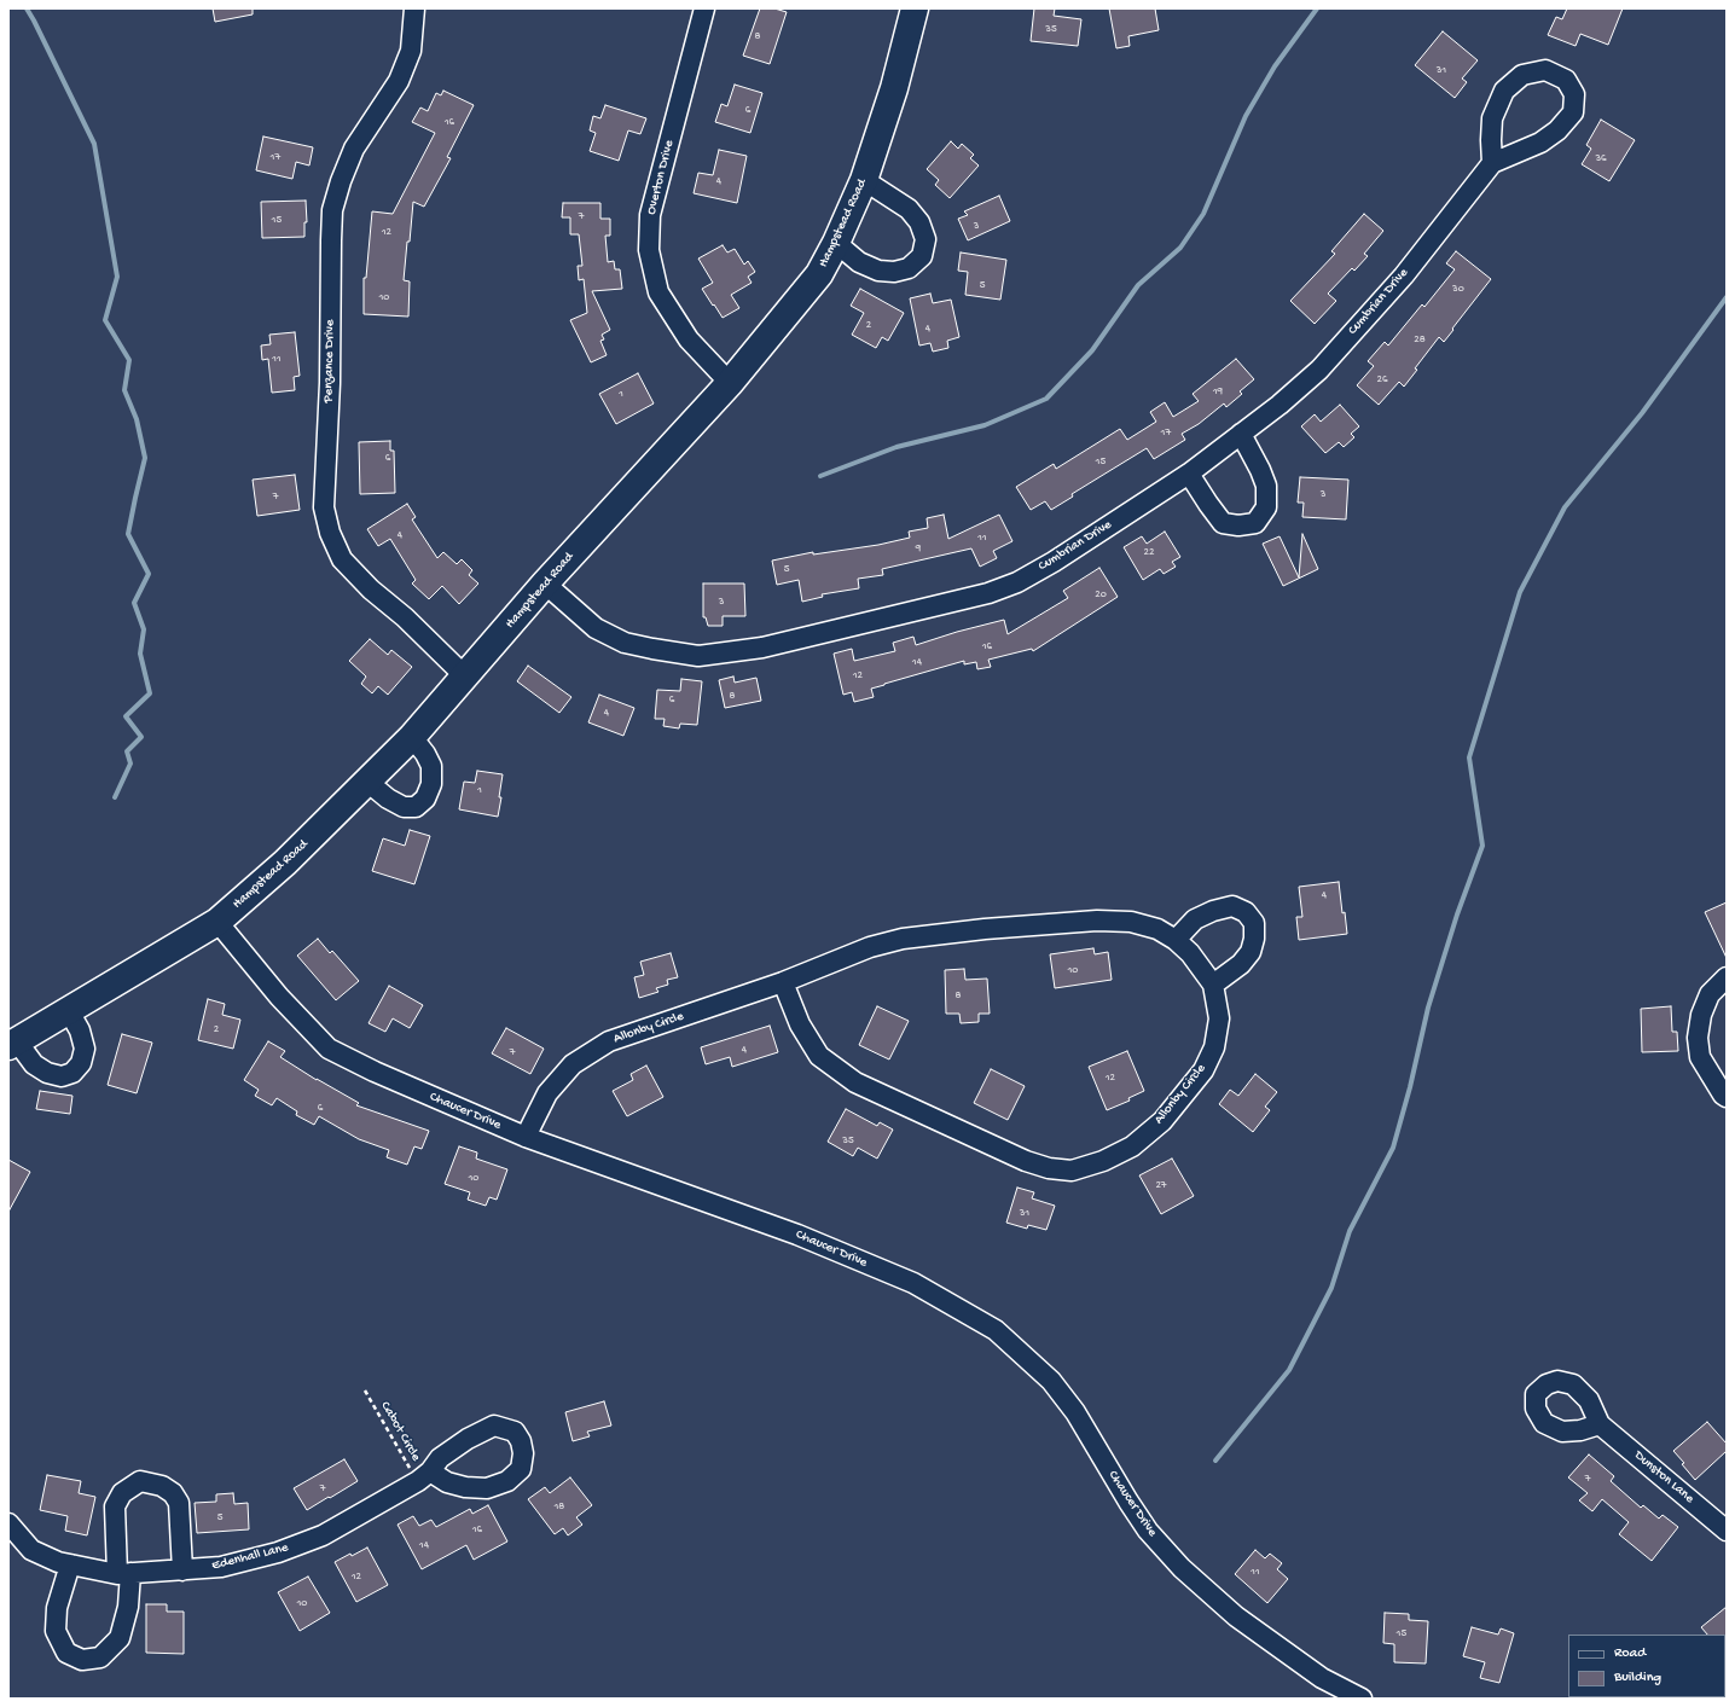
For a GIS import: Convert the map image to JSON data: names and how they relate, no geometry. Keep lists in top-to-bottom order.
{
  "streets": {
    "street": [
      "Overton Drive",
      "Hampstead Road",
      "Cumbrian Drive",
      "Penzance Drive",
      "Allonby Circle",
      "Chaucer Drive",
      "Dunston Lane",
      "Edenhall Lane"
    ],
    "path": ["Cabot Circle"]
  },
  "crossings": [
    ["Overton Drive", "Hampstead Road"],
    ["Hampstead Road", "Cumbrian Drive"],
    ["Hampstead Road", "Penzance Drive"],
    ["Hampstead Road", "Chaucer Drive"],
    ["Allonby Circle", "Chaucer Drive"],
    ["Cabot Circle", "Edenhall Lane"]
  ],
  "house_numbers": [
    "35",
    "8",
    "31",
    "6",
    "16",
    "17",
    "36",
    "4",
    "7",
    "15",
    "3",
    "12",
    "5",
    "30",
    "10",
    "2",
    "4",
    "28",
    "11",
    "26",
    "19",
    "1",
    "17",
    "6",
    "15",
    "3",
    "7",
    "4",
    "11",
    "9",
    "22",
    "5",
    "20",
    "3",
    "16",
    "14",
    "12",
    "8",
    "6",
    "4",
    "1",
    "4",
    "10",
    "8",
    "2",
    "4",
    "7",
    "12",
    "6",
    "35",
    "10",
    "27",
    "31",
    "7",
    "7",
    "18",
    "5",
    "16",
    "14",
    "11",
    "12",
    "10",
    "15"
  ],
  "legend": ["Road", "Building"]
}
